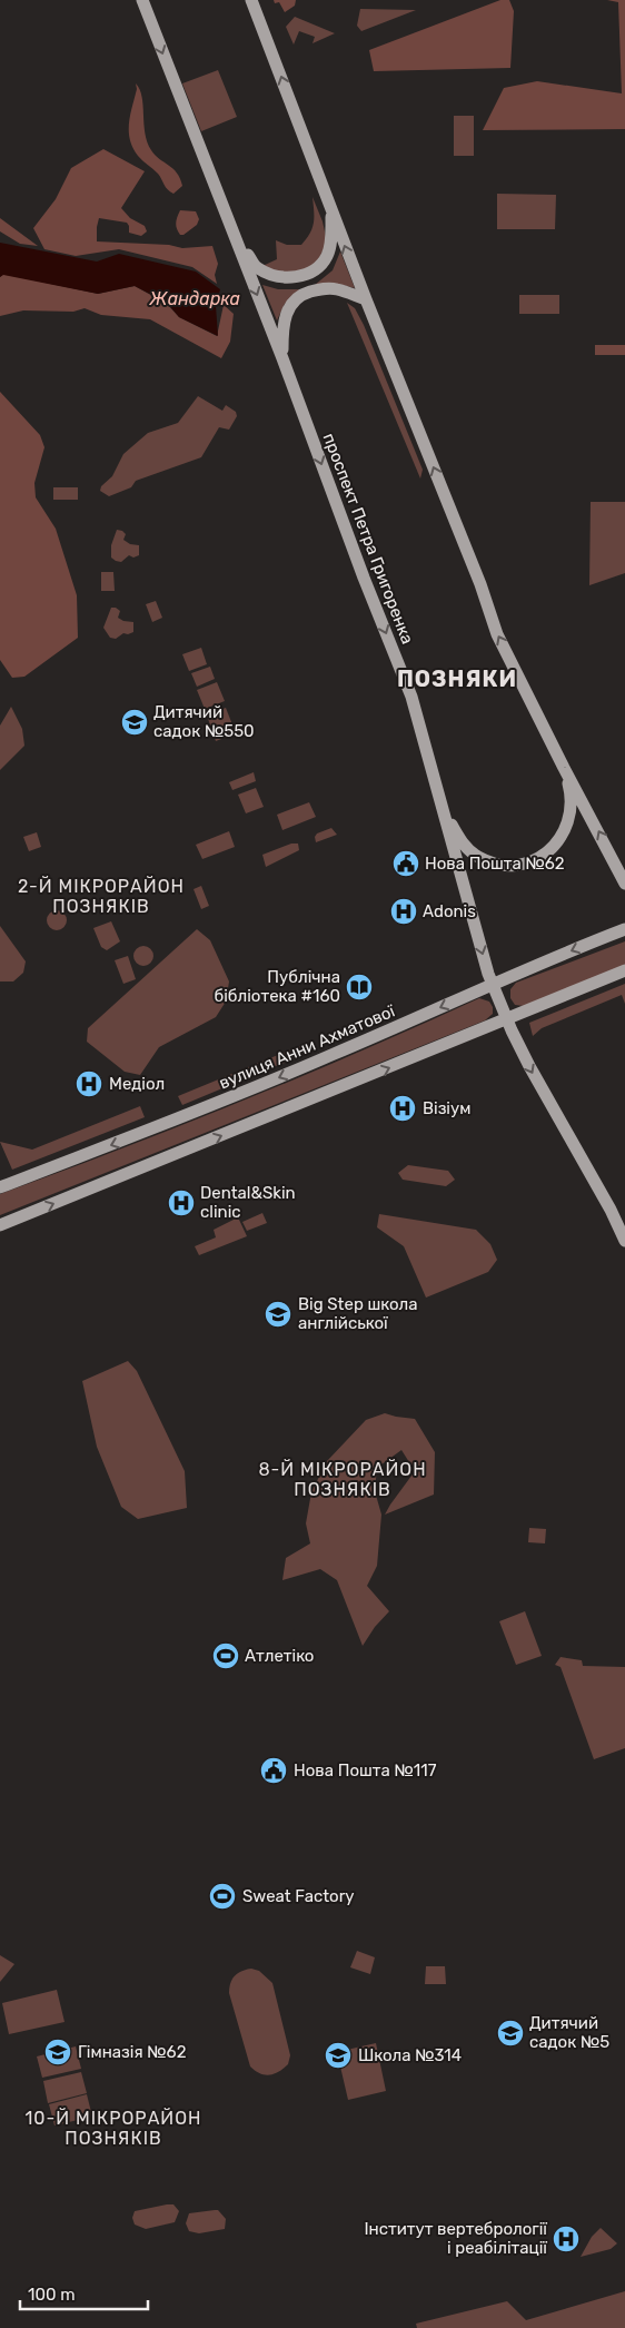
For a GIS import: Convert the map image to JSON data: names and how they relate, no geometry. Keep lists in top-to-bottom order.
{
  "streets": {
    "main road": ["проспект Петра Григоренка", "вулиця Анни Ахматової"]
  },
  "crossings": [
    ["проспект Петра Григоренка", "вулиця Анни Ахматової"]
  ],
  "districts": [
    "ПОЗНЯКИ",
    "2-Й МІКРОРАЙОН ПОЗНЯКІВ",
    "8-Й МІКРОРАЙОН ПОЗНЯКІВ",
    "10-Й МІКРОРАЙОН ПОЗНЯКІВ"
  ],
  "water": ["Жандарка"],
  "places": {
    "school or university": [
      "Дитячий садок №550",
      "Big Step школа англiйськоï",
      "Дитячий садок №5",
      "Гімназія №62",
      "Школа №314"
    ],
    "public building": ["Нова Пошта №62", "Нова Пошта №117"],
    "hospital": [
      "Adonis",
      "Медіол",
      "Візіум",
      "Dental&Skin clinic",
      "Інститут вертебрології і реабілітації"
    ],
    "library": ["Публічна бібліотека #160"],
    "sports": ["Атлетіко", "Sweat Factory"]
  },
  "scale_bar": "100 m"
}
